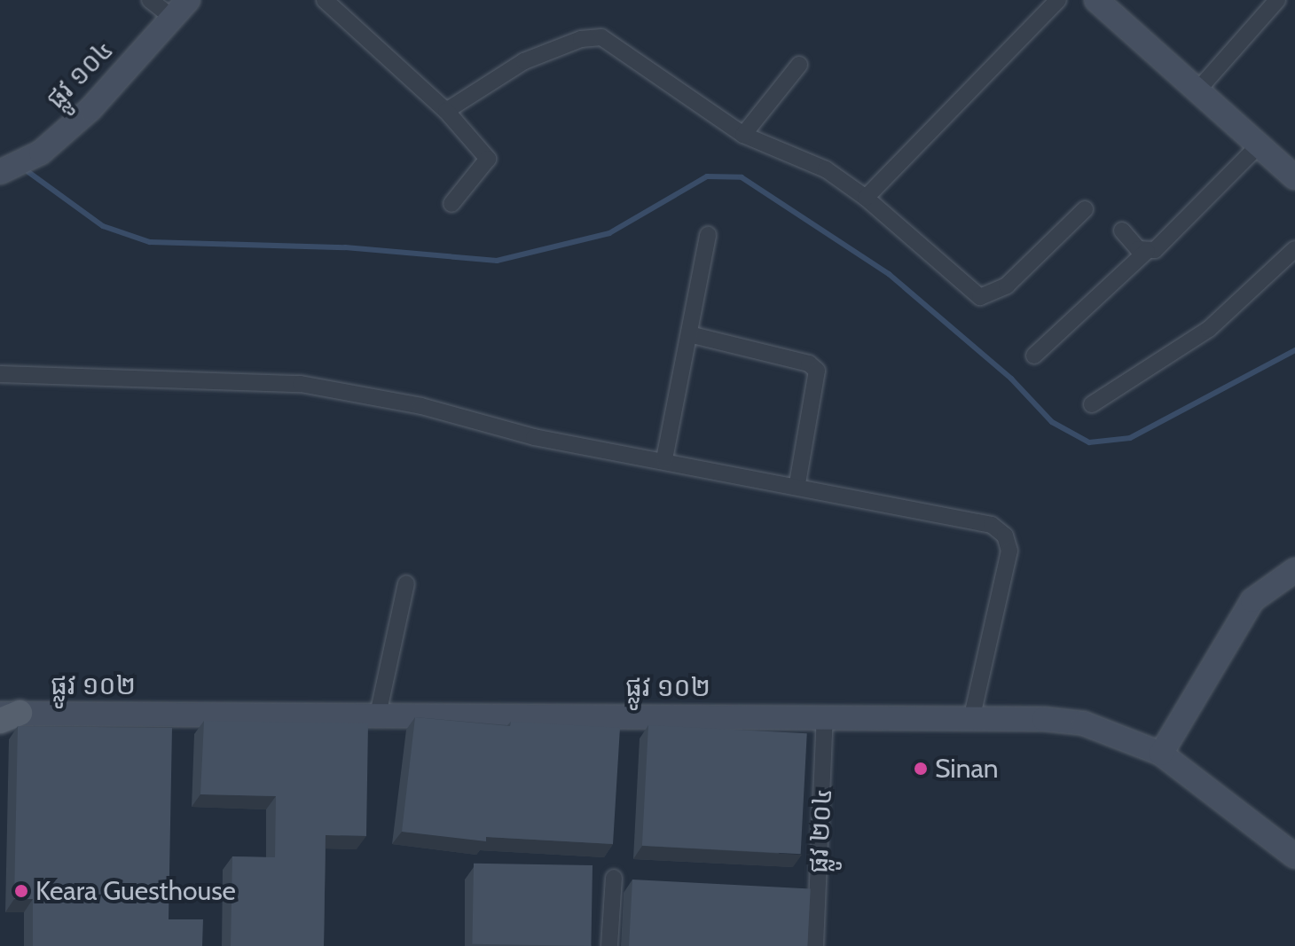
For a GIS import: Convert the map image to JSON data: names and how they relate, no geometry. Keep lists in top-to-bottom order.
{
  "streets": {
    "street": ["ផ្លូវ ១០៤", "ផ្លូវ ១០២", "ផ្លូវ ២០៤"]
  },
  "crossings": [
    ["ផ្លូវ ១០២", "ផ្លូវ ២០៤"]
  ],
  "places": ["Sinan", "Keara Guesthouse"]
}
